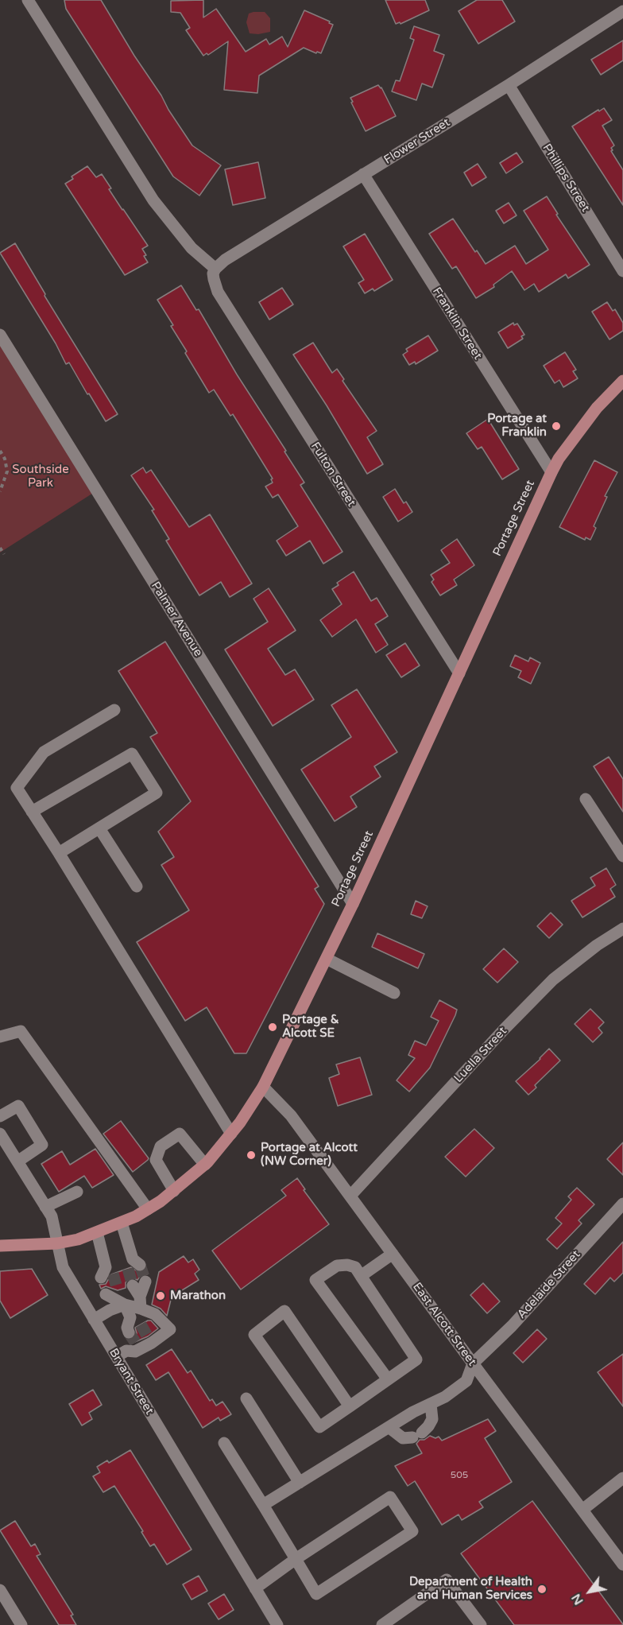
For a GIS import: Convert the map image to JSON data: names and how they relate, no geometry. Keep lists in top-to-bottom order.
{
  "streets": {
    "main road": ["Portage Street"],
    "street": [
      "Flower Street",
      "Phillips Street",
      "Franklin Street",
      "Fulton Street",
      "Palmer Avenue",
      "Luella Street",
      "Adelaide Street",
      "East Alcott Street",
      "Bryant Street"
    ]
  },
  "crossings": [
    ["Flower Street", "Phillips Street"],
    ["Flower Street", "Franklin Street"],
    ["Flower Street", "Fulton Street"],
    ["Franklin Street", "Portage Street"],
    ["Fulton Street", "Portage Street"],
    ["Portage Street", "Palmer Avenue"],
    ["Portage Street", "East Alcott Street"],
    ["Portage Street", "Bryant Street"],
    ["Luella Street", "East Alcott Street"],
    ["Adelaide Street", "East Alcott Street"]
  ],
  "parks": ["Southside Park"],
  "places": [
    "Portage at Franklin",
    "Portage & Alcott SE",
    "Portage at Alcott (NW Corner)",
    "Marathon",
    "Department of Health and Human Services"
  ],
  "house_numbers": ["505"],
  "north": "bottom left"
}
